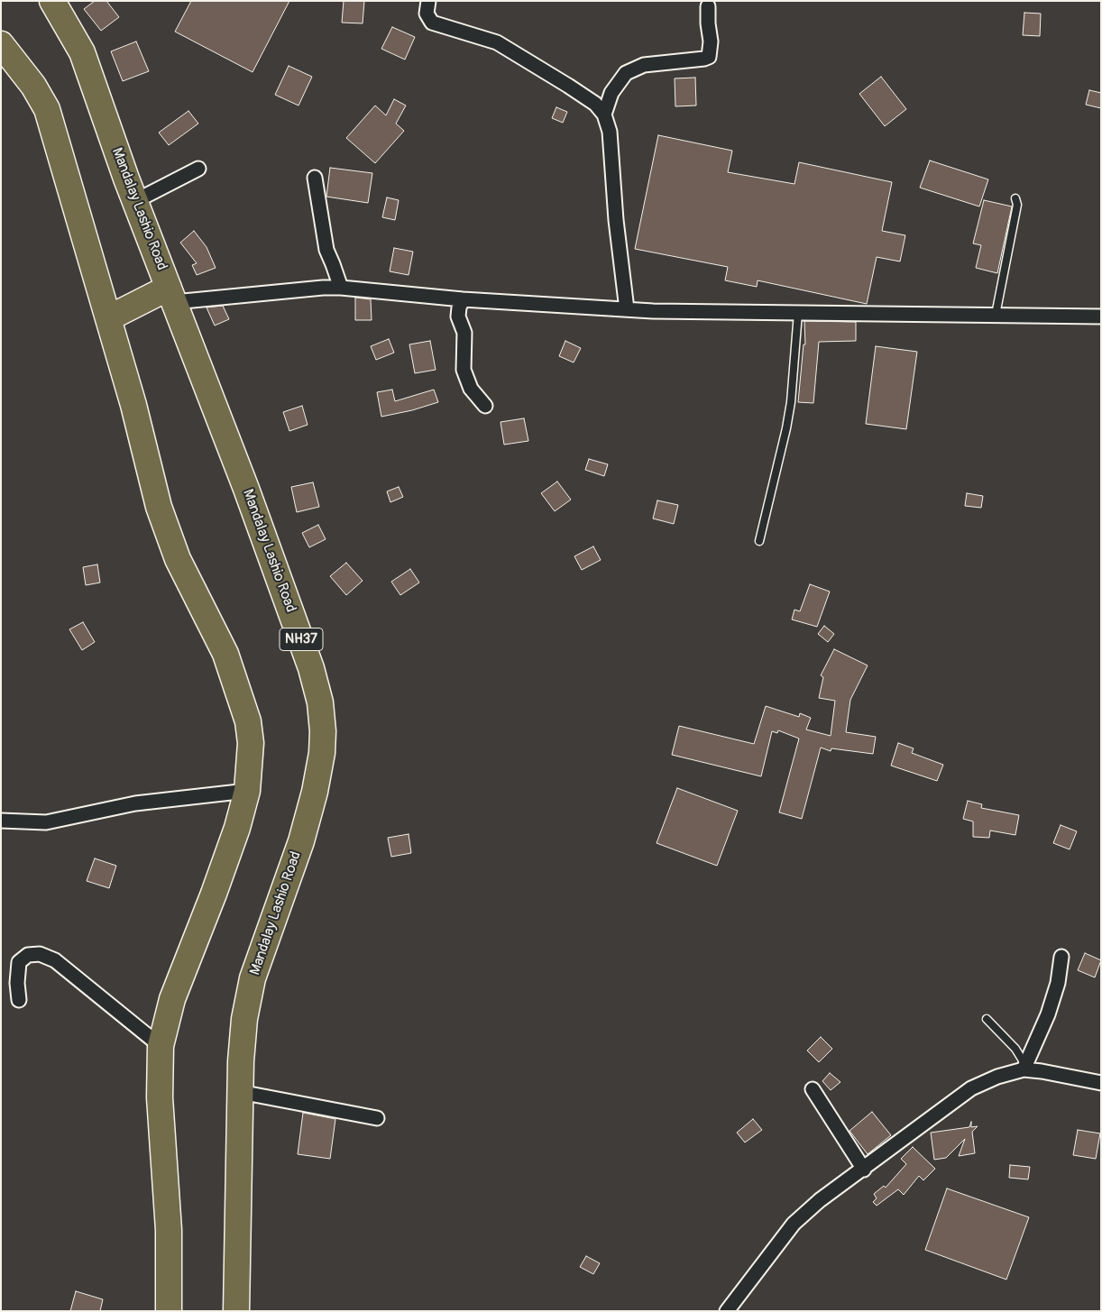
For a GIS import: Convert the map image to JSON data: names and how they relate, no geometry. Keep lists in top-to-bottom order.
{
  "streets": {
    "highway": ["Mandalay Lashio Road", "NH37"]
  }
}
